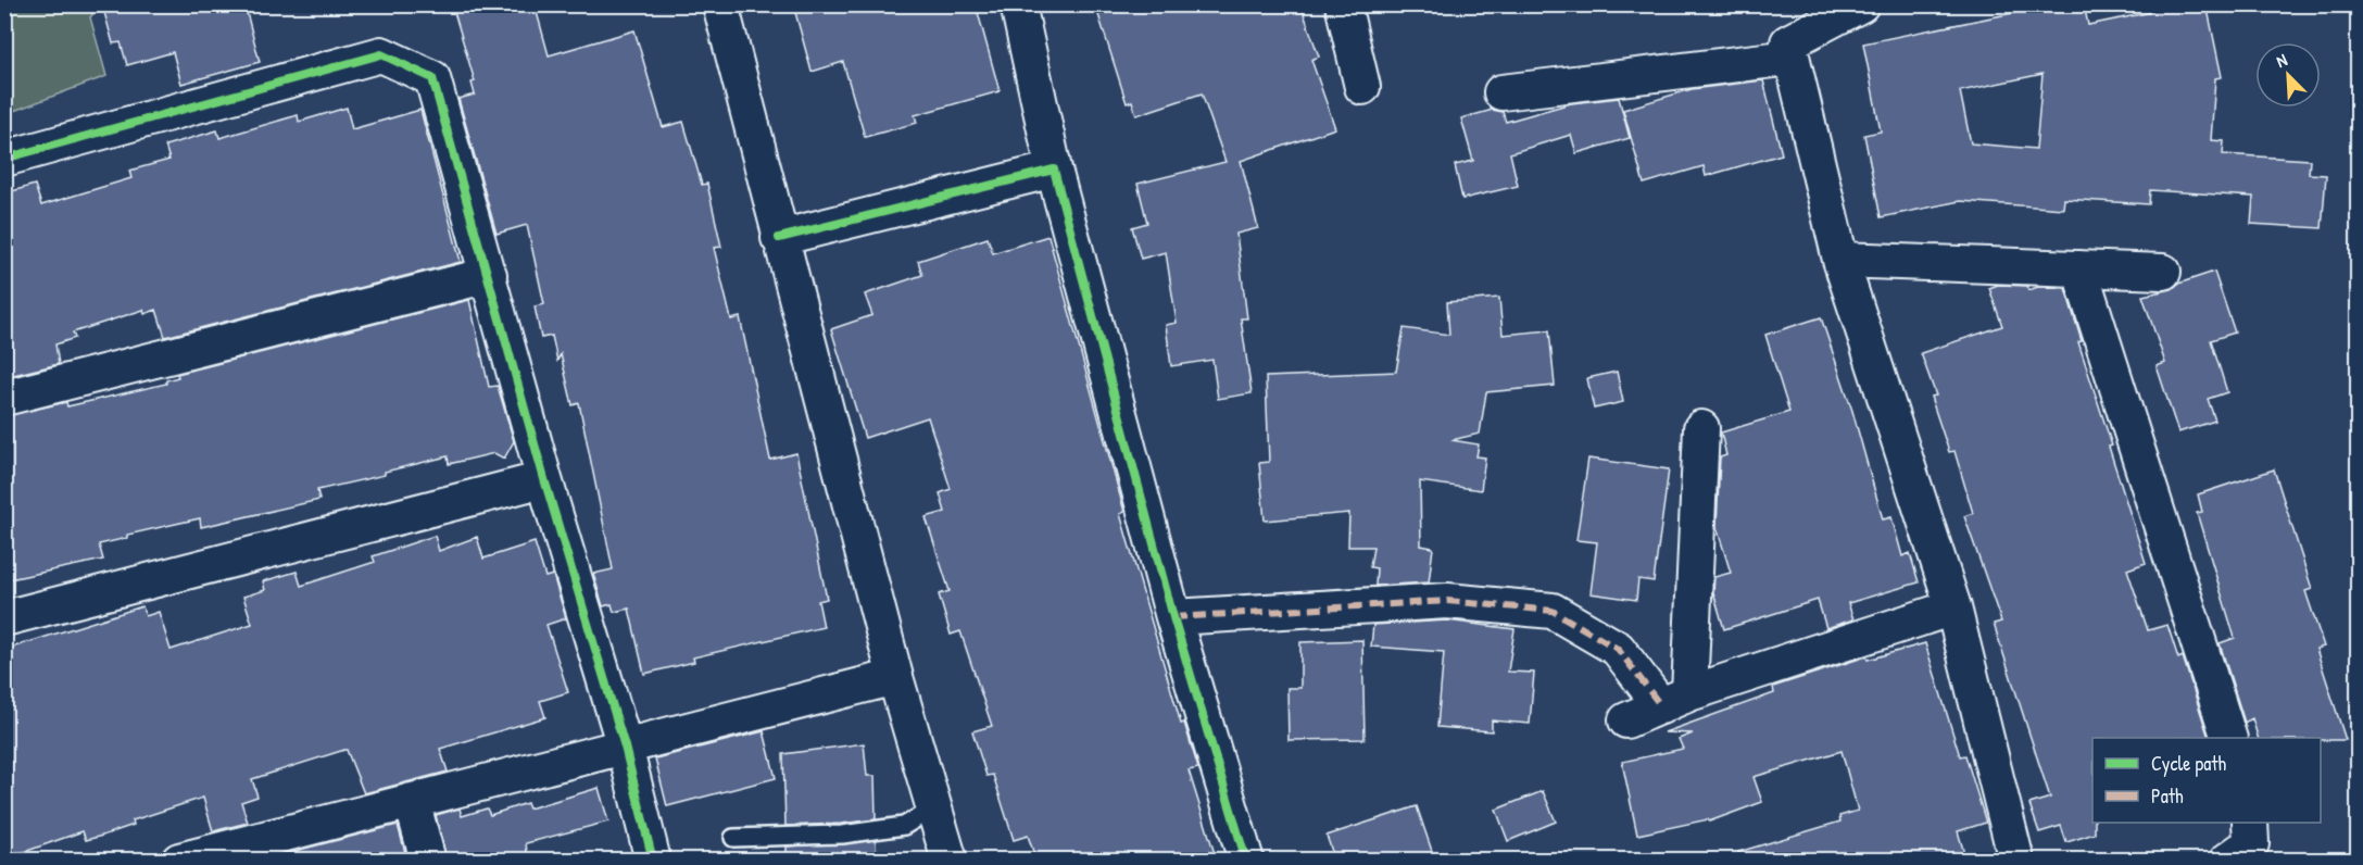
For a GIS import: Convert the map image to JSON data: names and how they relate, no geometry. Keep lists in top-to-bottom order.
{
  "legend": ["Cycle path", "Path"],
  "north": "top left"
}
